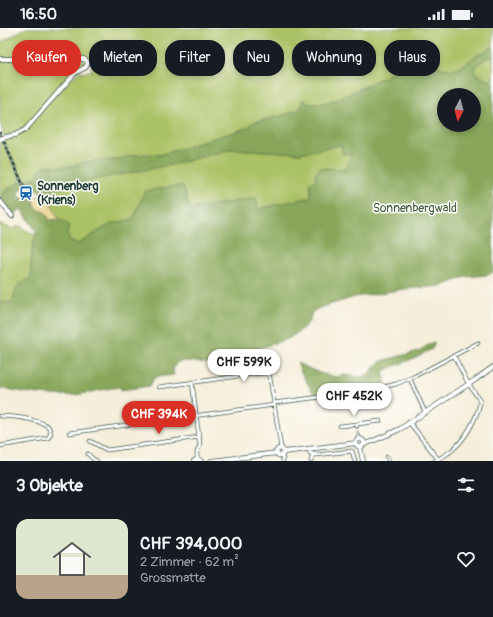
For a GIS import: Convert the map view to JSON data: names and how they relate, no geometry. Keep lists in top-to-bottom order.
{
  "parks": ["Sonnenbergwald"],
  "places": {
    "station": ["Sonnenberg (Kriens)"]
  },
  "north": "bottom",
  "page": {
    "status": "16:50",
    "chip": [
      "Kaufen",
      "Mieten",
      "Filter",
      "Neu",
      "Wohnung",
      "Haus"
    ],
    "price": ["CHF 599K", "CHF 452K", "CHF 394K"],
    "heading": "3 Objekte",
    "list": [
      {
        "name": "CHF 394,000",
        "note": "2 Zimmer · 62 m² · Grossmatte"
      }
    ]
  }
}
